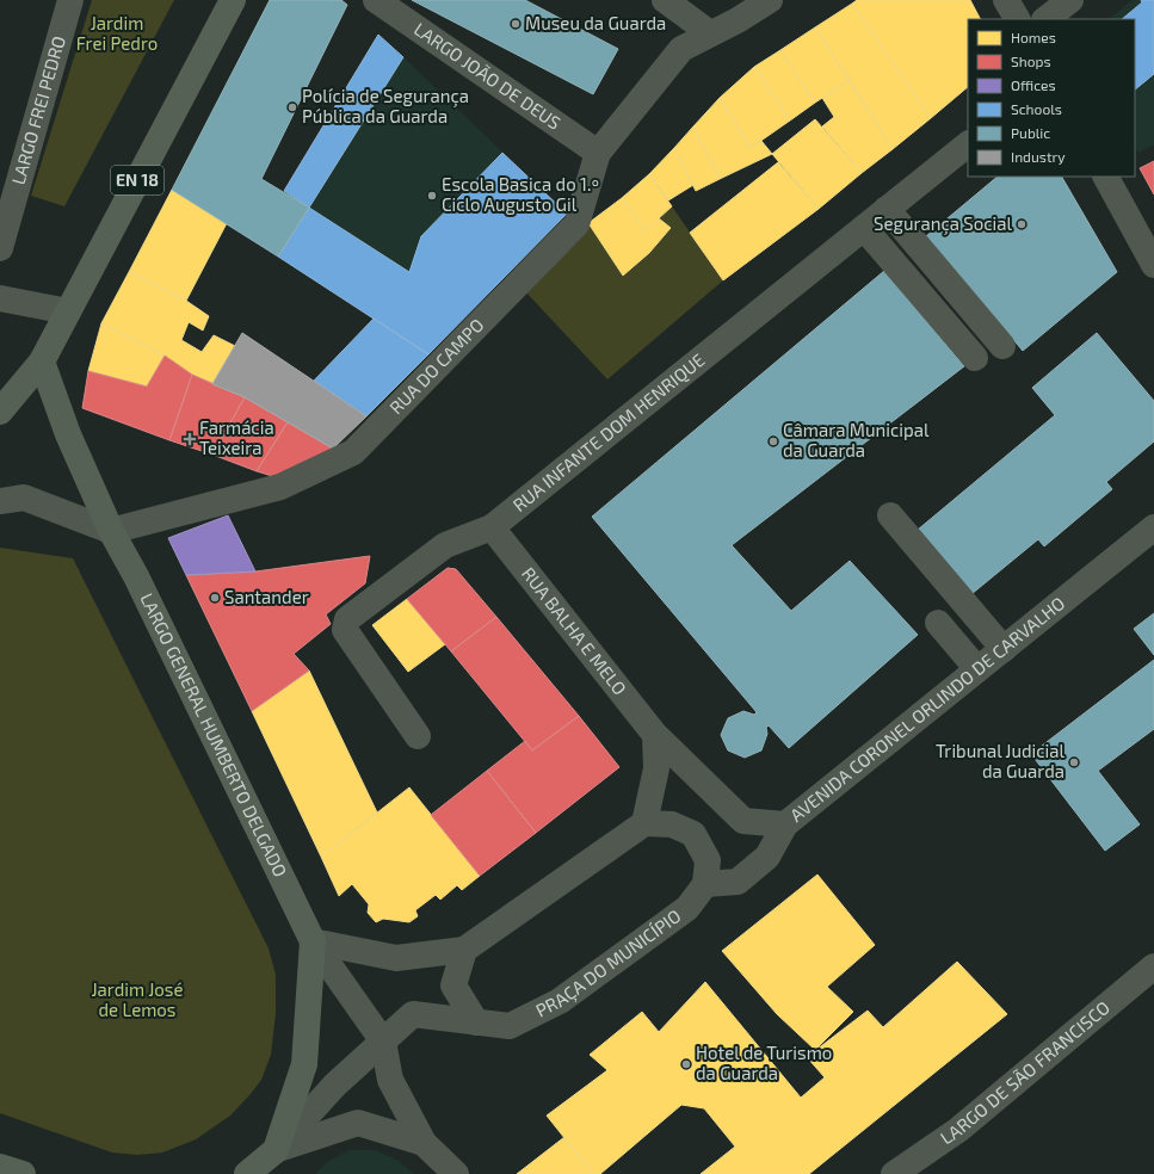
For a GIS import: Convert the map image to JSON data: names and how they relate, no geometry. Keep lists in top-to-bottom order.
{
  "streets": {
    "main road": ["EN 18", "LARGO GENERAL HUMBERTO DELGADO"],
    "street": [
      "LARGO JOÃO DE DEUS",
      "LARGO FREI PEDRO",
      "RUA DO CAMPO",
      "RUA INFANTE DOM HENRIQUE",
      "RUA BALHA E MELO",
      "AVENIDA CORONEL ORLINDO DE CARVALHO",
      "PRAÇA DO MUNICÍPIO",
      "LARGO DE SÃO FRANCISCO"
    ]
  },
  "crossings": [
    ["LARGO JOÃO DE DEUS", "RUA DO CAMPO"],
    ["EN 18", "LARGO GENERAL HUMBERTO DELGADO"],
    ["RUA DO CAMPO", "LARGO GENERAL HUMBERTO DELGADO"],
    ["RUA INFANTE DOM HENRIQUE", "RUA BALHA E MELO"],
    ["AVENIDA CORONEL ORLINDO DE CARVALHO", "PRAÇA DO MUNICÍPIO"]
  ],
  "parks": ["Jardim Frei Pedro", "Jardim José de Lemos"],
  "places": {
    "other": [
      "Museu da Guarda",
      "Polícia de Segurança Pública da Guarda",
      "Escola Basica do 1.º Ciclo Augusto Gil",
      "Segurança Social",
      "Câmara Municipal da Guarda",
      "Santander",
      "Tribunal Judicial da Guarda",
      "Hotel de Turismo da Guarda"
    ],
    "health": ["Farmácia Teixeira"]
  },
  "legend": [
    "Homes",
    "Shops",
    "Offices",
    "Schools",
    "Public",
    "Industry"
  ]
}
